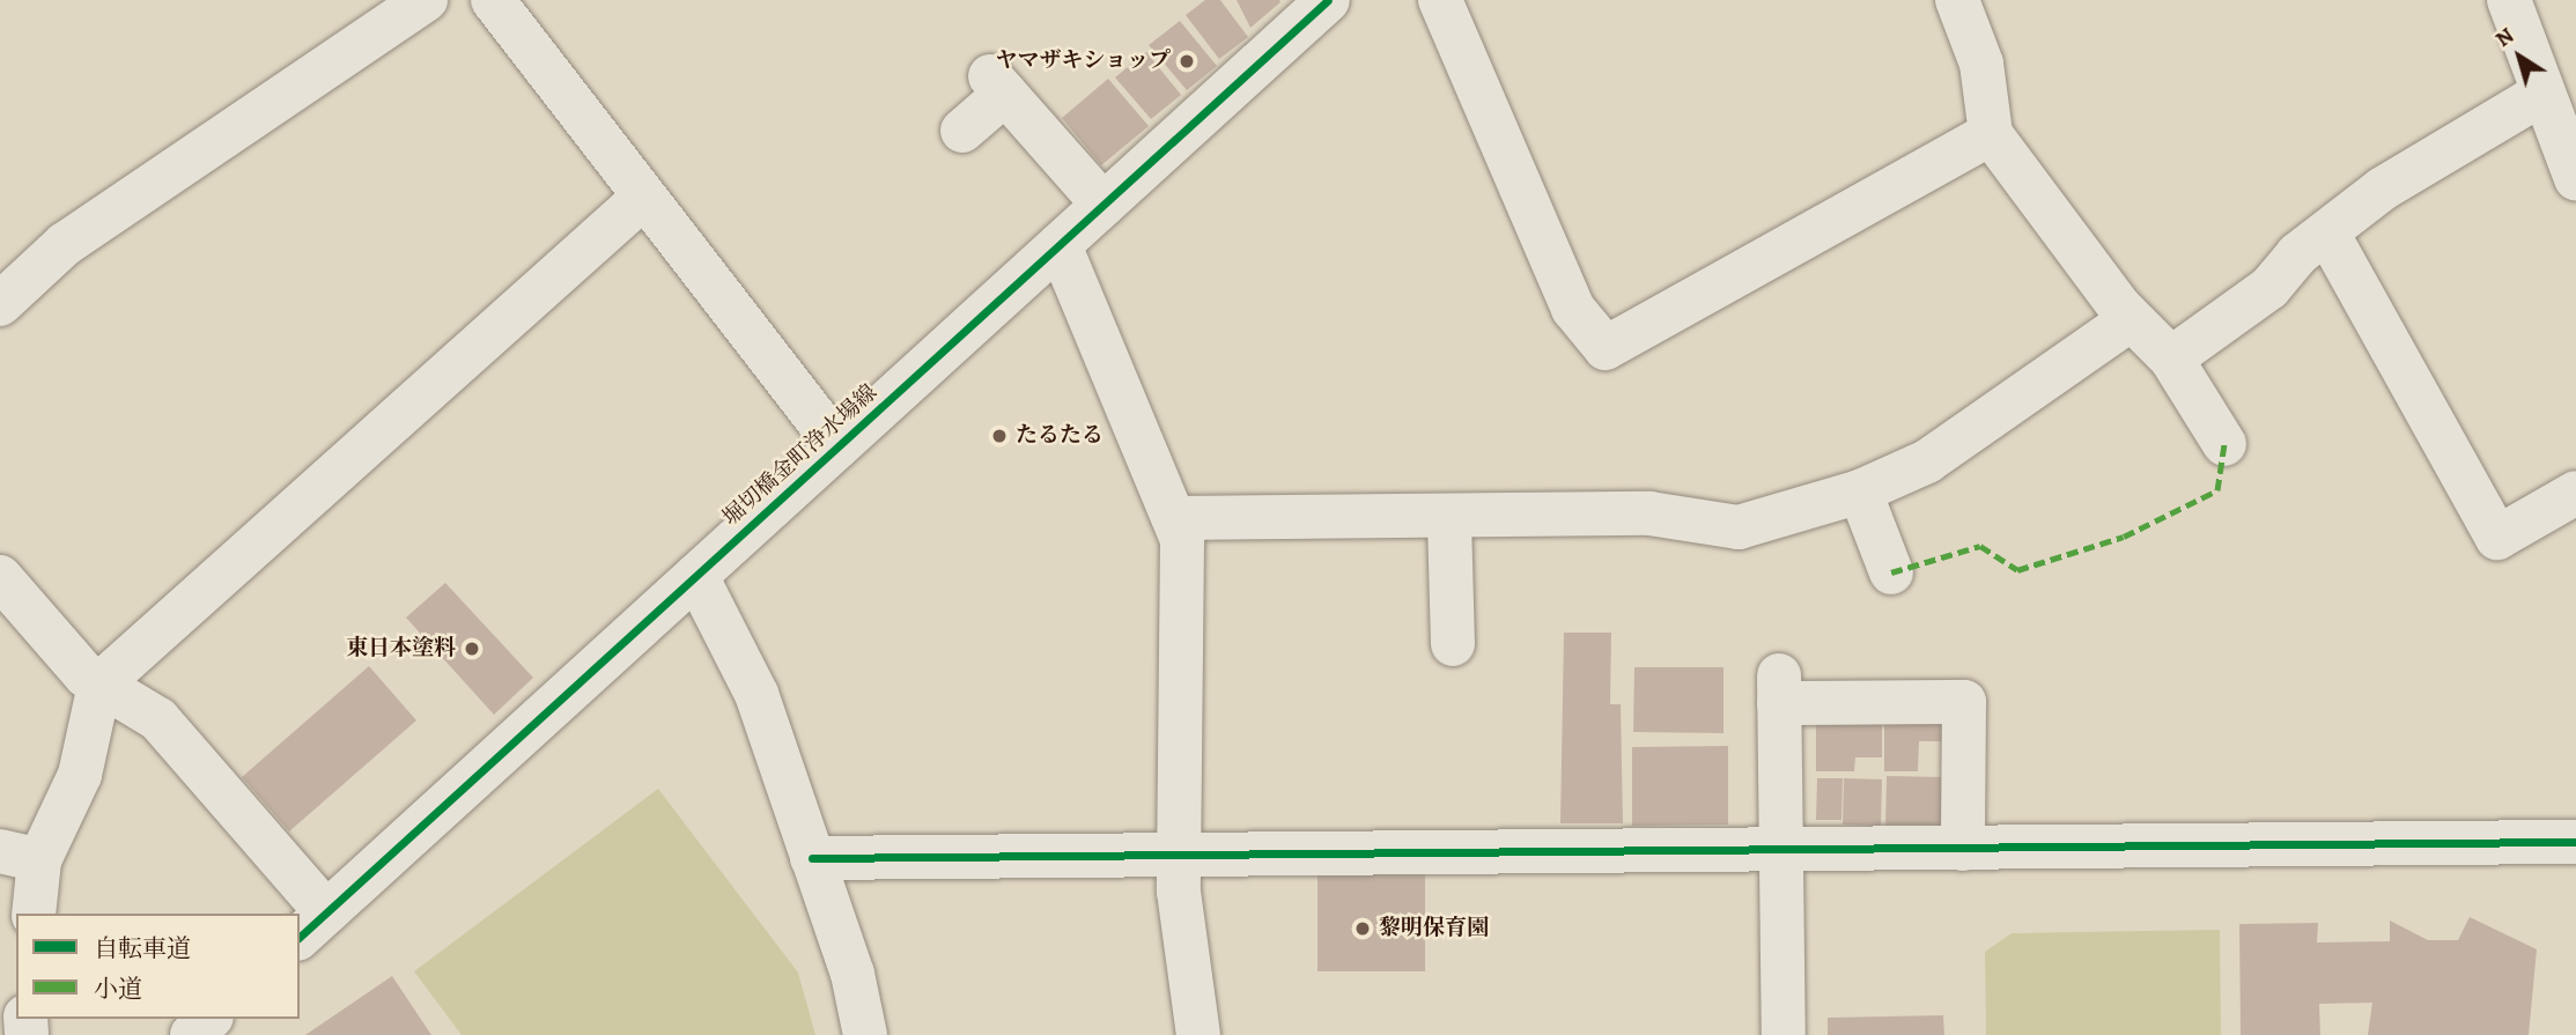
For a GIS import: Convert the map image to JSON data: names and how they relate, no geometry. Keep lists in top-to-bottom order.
{
  "streets": {
    "street": ["堀切橋金町浄水場線"]
  },
  "places": [
    "ヤマザキショップ",
    "たるたる",
    "東日本塗料",
    "黎明保育園"
  ],
  "legend": ["自転車道", "小道"],
  "north": "top left"
}
